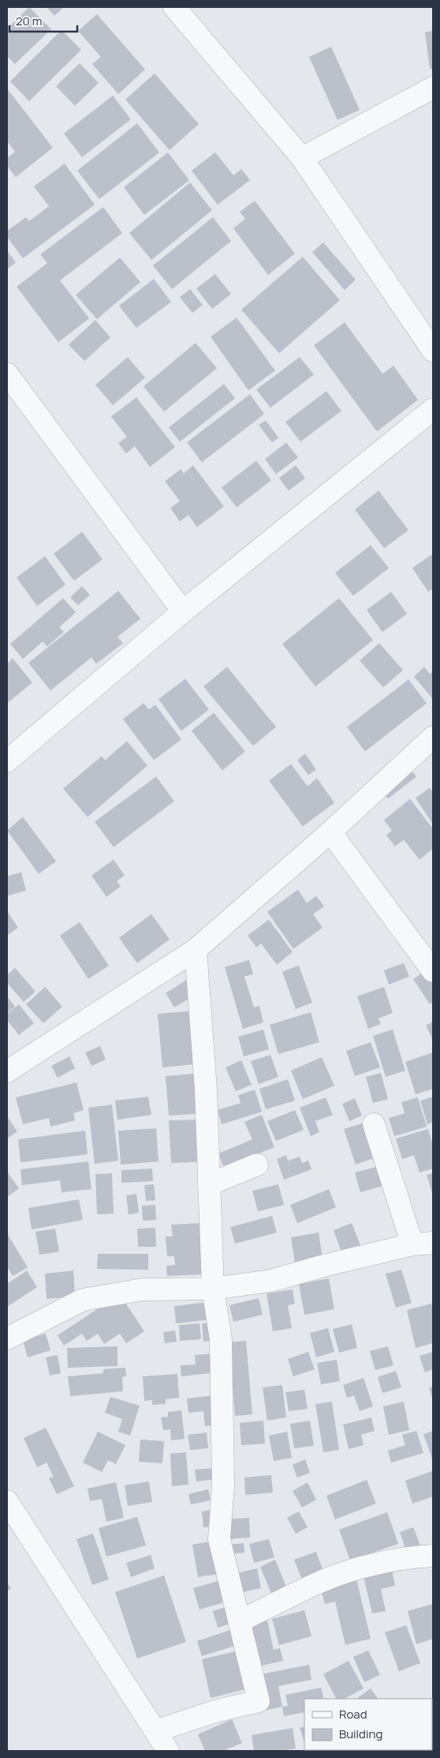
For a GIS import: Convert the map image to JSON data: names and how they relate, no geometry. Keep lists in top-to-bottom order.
{
  "legend": ["Road", "Building"],
  "scale_bar": "20 m"
}
